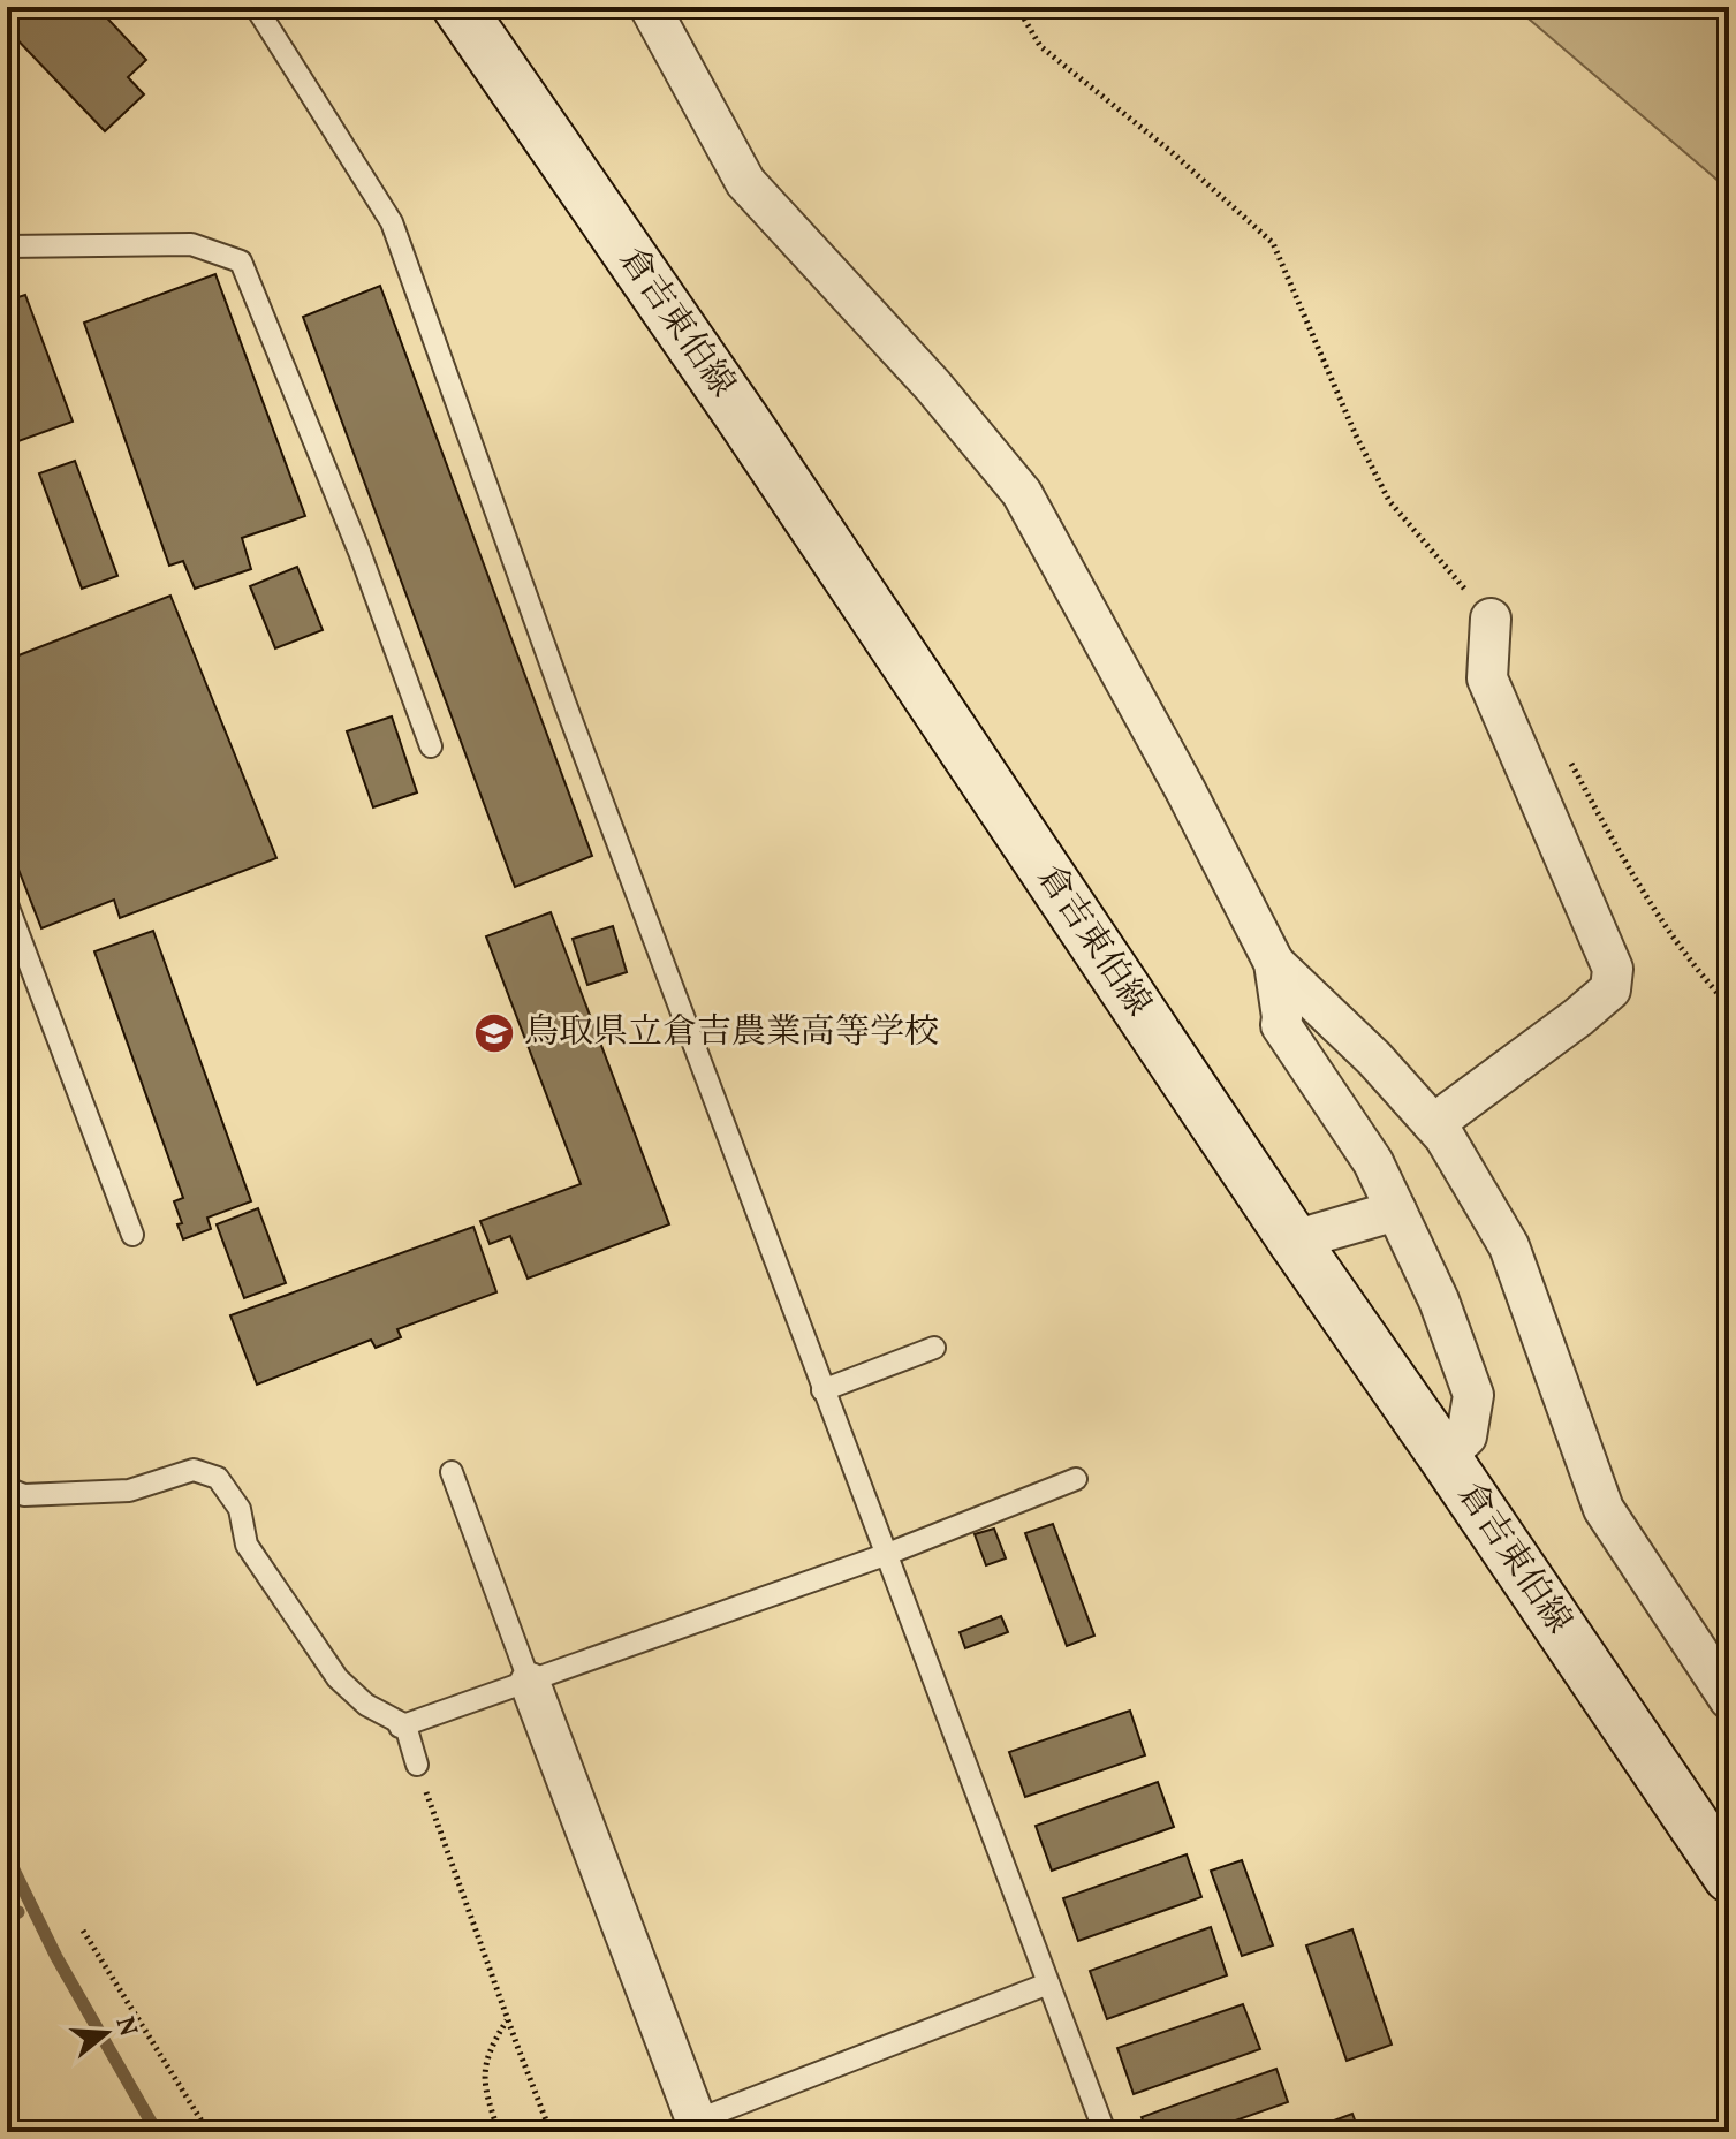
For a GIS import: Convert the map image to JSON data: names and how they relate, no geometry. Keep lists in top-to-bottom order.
{
  "streets": {
    "main road": ["倉吉東伯線"]
  },
  "places": {
    "school or university": ["鳥取県立倉吉農業高等学校"]
  },
  "north": "right"
}
